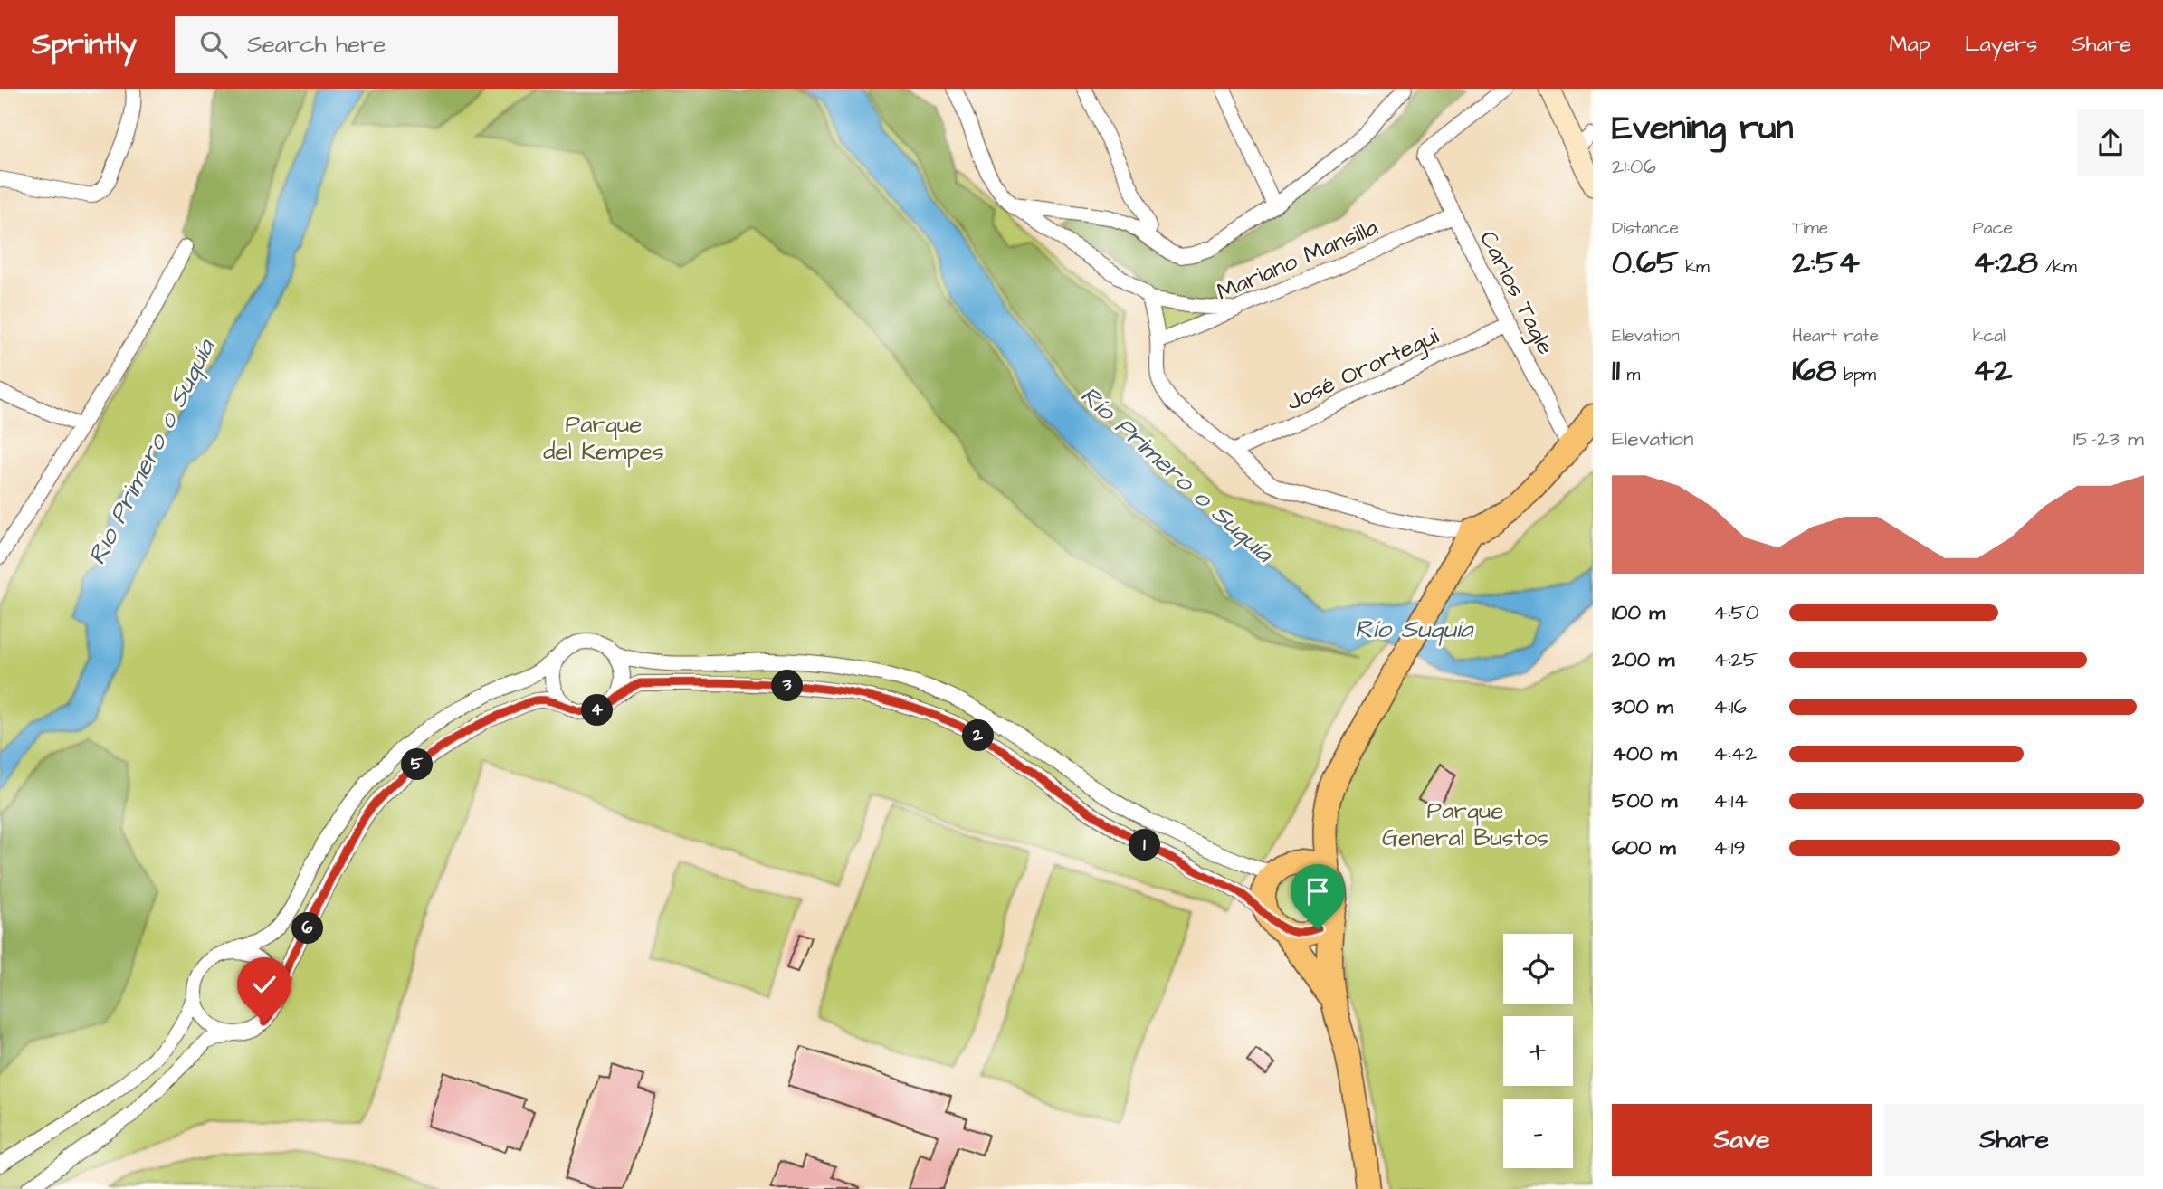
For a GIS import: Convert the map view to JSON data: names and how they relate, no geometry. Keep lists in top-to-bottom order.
{
  "streets": {
    "street": ["Mariano Mansilla", "Carlos Tagle", "José Orortegui"]
  },
  "crossings": [
    ["Mariano Mansilla", "Carlos Tagle"],
    ["Carlos Tagle", "José Orortegui"]
  ],
  "water": ["Río Primero o Suquía", "Río Suquía"],
  "parks": ["Parque del Kempes", "Parque General Bustos"],
  "page": {
    "header": "Sprintly",
    "search": "Search here",
    "nav": ["Map", "Layers", "Share"],
    "heading": ["Evening run", "21:06"],
    "stats": [
      ["Distance", "0.65 km"],
      ["Time", "2:54"],
      ["Pace", "4:28 /km"],
      ["Elevation", "11 m"],
      ["Heart rate", "168 bpm"],
      ["kcal", "42"]
    ],
    "chart": ["Elevation", "15–23 m"],
    "list": [
      {
        "name": "100 m",
        "note": "4:50"
      },
      {
        "name": "200 m",
        "note": "4:25"
      },
      {
        "name": "300 m",
        "note": "4:16"
      },
      {
        "name": "400 m",
        "note": "4:42"
      },
      {
        "name": "500 m",
        "note": "4:14"
      },
      {
        "name": "600 m",
        "note": "4:19"
      }
    ],
    "pins": [
      "3",
      "4",
      "2",
      "5",
      "1",
      "6"
    ],
    "map_buttons": ["+", "−"],
    "buttons": ["Save", "Share"]
  }
}
